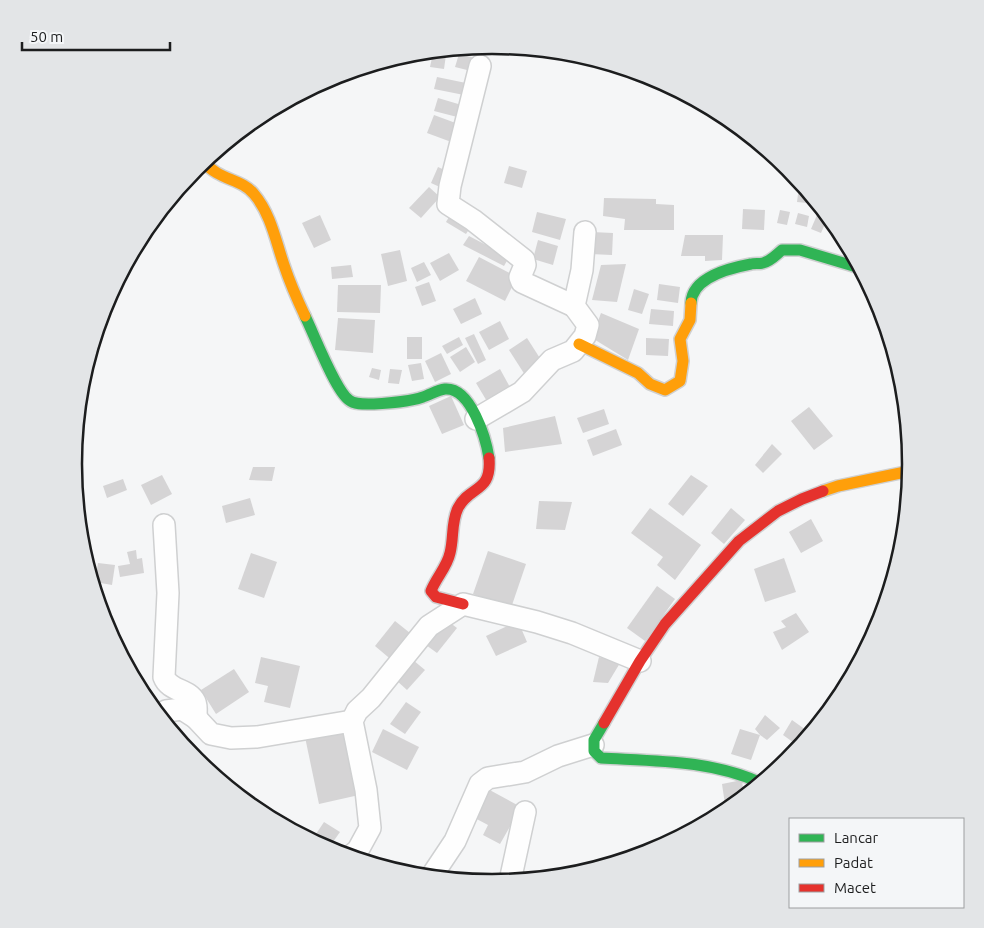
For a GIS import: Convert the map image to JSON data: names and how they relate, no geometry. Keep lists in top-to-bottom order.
{
  "legend": ["Lancar", "Padat", "Macet"],
  "scale_bar": "50 m"
}
